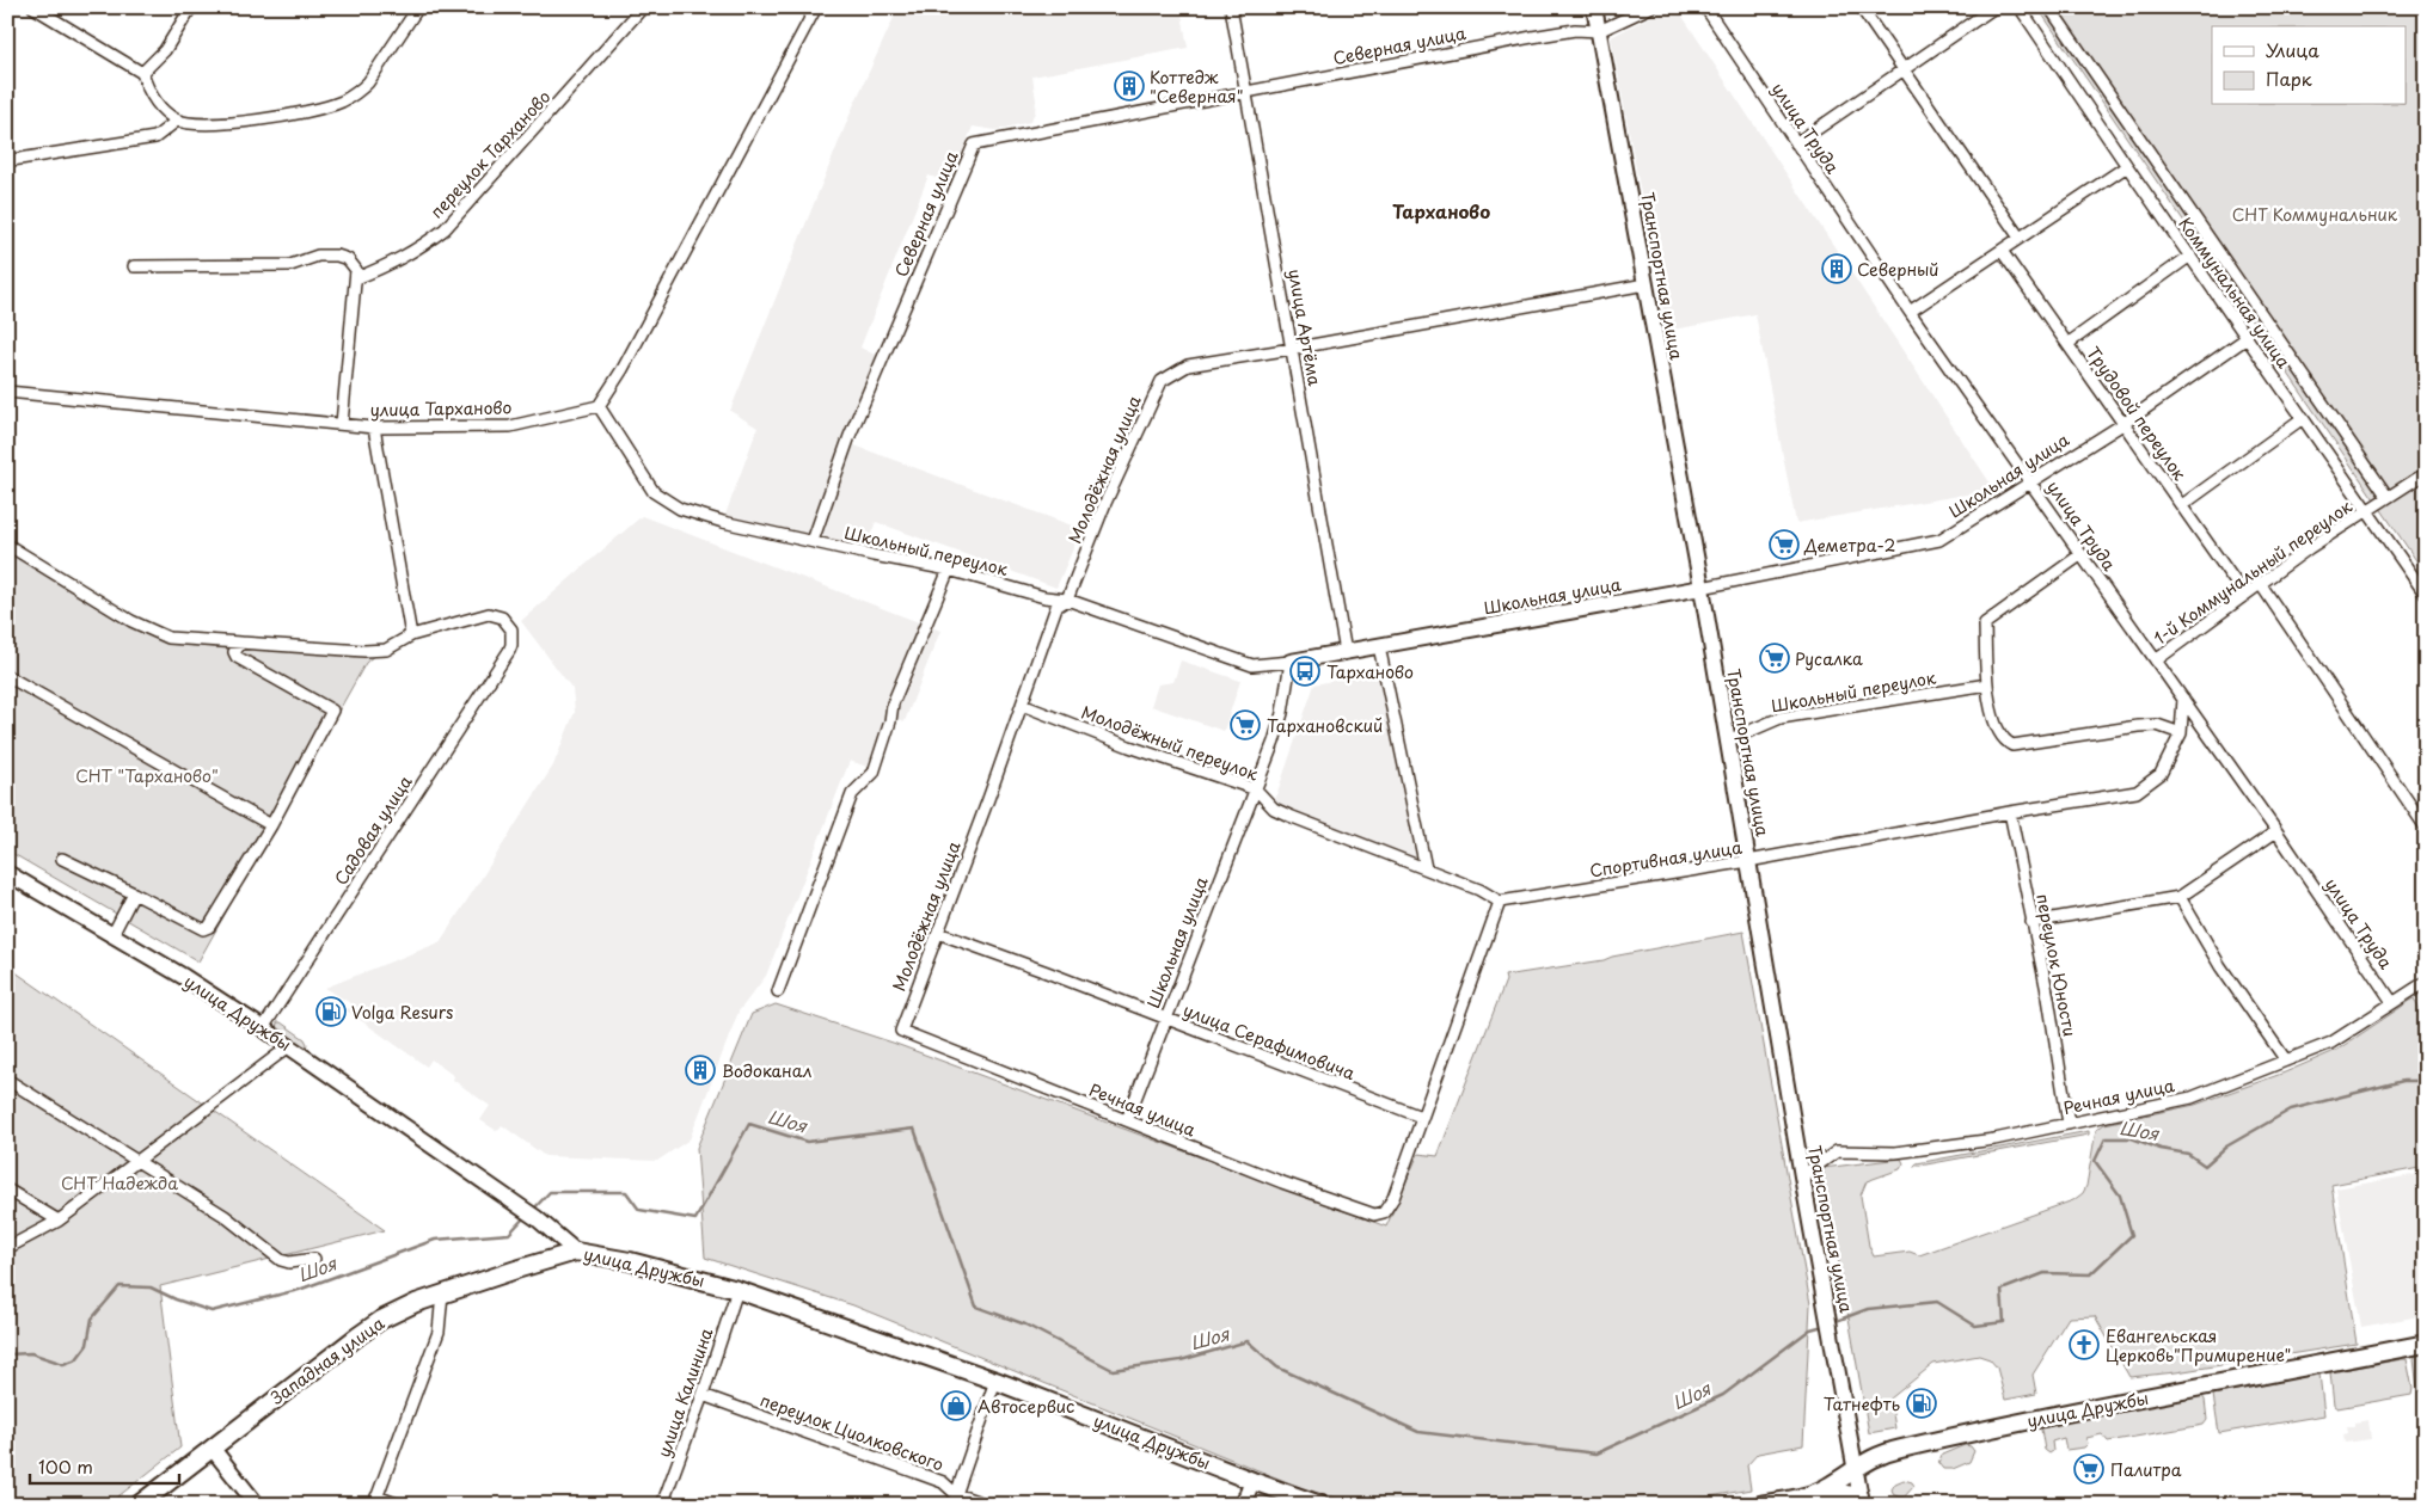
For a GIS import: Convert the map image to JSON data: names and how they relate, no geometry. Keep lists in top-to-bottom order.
{
  "streets": {
    "main road": ["улица Дружбы", "Западная улица"],
    "street": [
      "Северная улица",
      "улица Труда",
      "переулок Тарханово",
      "Транспортная улица",
      "Коммунальная улица",
      "улица Артёма",
      "улица Тарханово",
      "Трудовой переулок",
      "Молодёжная улица",
      "Школьная улица",
      "Школьный переулок",
      "1-й Коммунальный переулок",
      "Молодёжный переулок",
      "Садовая улица",
      "Спортивная улица",
      "переулок Юности",
      "улица Серафимовича",
      "Речная улица",
      "улица Калинина",
      "переулок Циолковского"
    ]
  },
  "crossings": [
    ["Северная улица", "Транспортная улица"],
    ["Северная улица", "улица Артёма"],
    ["Северная улица", "Школьный переулок"],
    ["улица Труда", "Школьная улица"],
    ["улица Труда", "1-й Коммунальный переулок"],
    ["улица Труда", "Спортивная улица"],
    ["улица Труда", "Речная улица"],
    ["Транспортная улица", "Молодёжная улица"],
    ["Транспортная улица", "Школьная улица"],
    ["Транспортная улица", "Школьный переулок"],
    ["Транспортная улица", "Спортивная улица"],
    ["Транспортная улица", "улица Дружбы"],
    ["Транспортная улица", "Речная улица"],
    ["Коммунальная улица", "Школьная улица"],
    ["Коммунальная улица", "1-й Коммунальный переулок"],
    ["улица Артёма", "Молодёжная улица"],
    ["улица Артёма", "Школьная улица"],
    ["улица Тарханово", "Школьный переулок"],
    ["Трудовой переулок", "Школьная улица"],
    ["Трудовой переулок", "1-й Коммунальный переулок"],
    ["Молодёжная улица", "Школьный переулок"],
    ["Молодёжная улица", "Молодёжный переулок"],
    ["Молодёжная улица", "улица Серафимовича"],
    ["Молодёжная улица", "Речная улица"],
    ["Школьная улица", "Школьный переулок"],
    ["Школьная улица", "Молодёжный переулок"],
    ["Школьная улица", "улица Серафимовича"],
    ["Школьная улица", "Речная улица"],
    ["Молодёжный переулок", "Спортивная улица"],
    ["Садовая улица", "улица Дружбы"],
    ["Спортивная улица", "переулок Юности"],
    ["переулок Юности", "Речная улица"],
    ["улица Дружбы", "Западная улица"],
    ["улица Дружбы", "улица Калинина"],
    ["улица Серафимовича", "Речная улица"],
    ["улица Калинина", "переулок Циолковского"]
  ],
  "districts": ["Тарханово"],
  "water": ["Шоя"],
  "parks": ["СНТ Коммунальник", "СНТ \"Тарханово\"", "СНТ Надежда"],
  "places": {
    "building": ["Коттедж \"Северная\"", "Северный", "Водоканал"],
    "supermarket": [
      "Деметра-2",
      "Русалка",
      "Тархановский",
      "Палитра"
    ],
    "bus stop": ["Тарханово"],
    "fuel station": ["Volga Resurs", "Татнефть"],
    "church": ["Евангельская Церковь\"Примирение\""],
    "shop": ["Автосервис"]
  },
  "legend": ["Улица", "Парк"],
  "scale_bar": "100 m"
}
